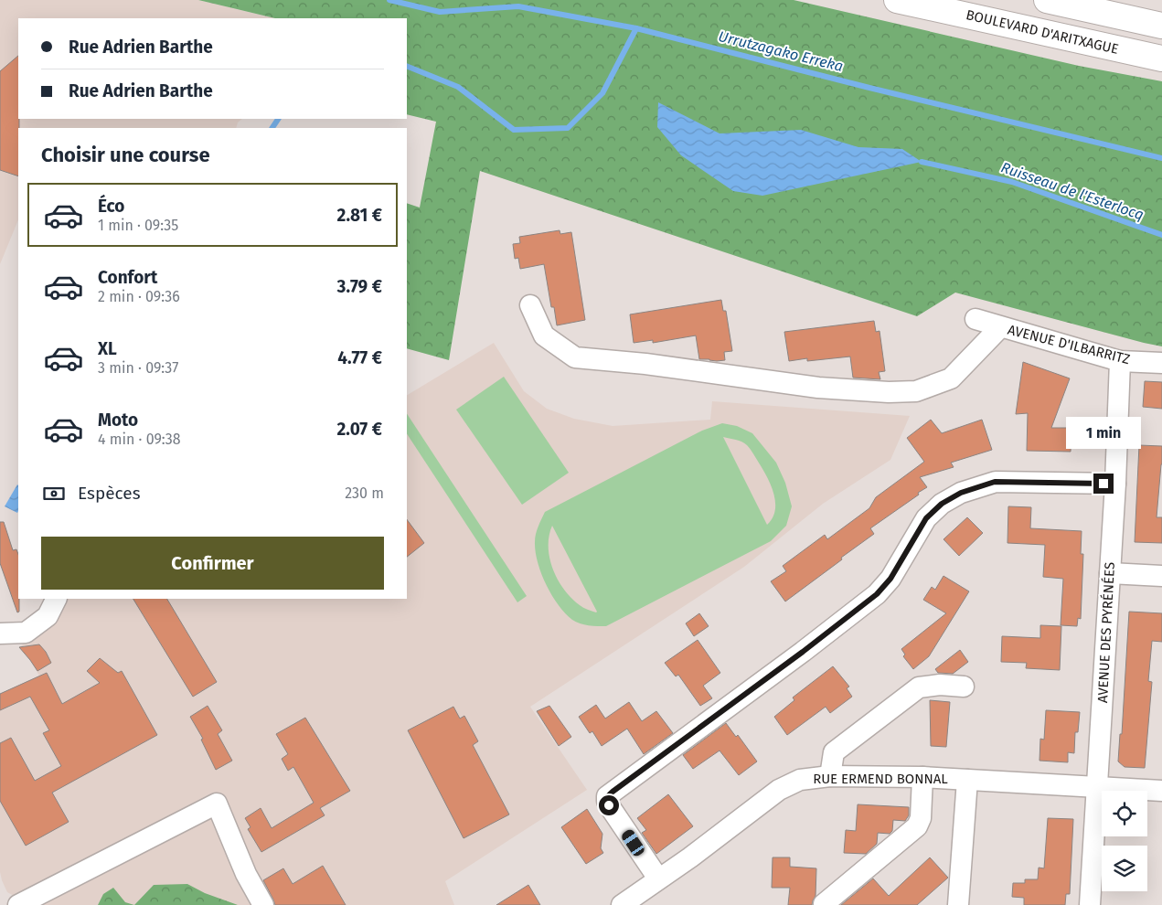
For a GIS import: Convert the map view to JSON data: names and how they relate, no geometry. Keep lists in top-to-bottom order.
{
  "streets": {
    "main road": ["BOULEVARD D'ARITXAGUE"],
    "street": ["AVENUE D'ILBARRITZ", "AVENUE DES PYRÉNÉES", "RUE ERMEND BONNAL"]
  },
  "crossings": [
    ["AVENUE D'ILBARRITZ", "AVENUE DES PYRÉNÉES"],
    ["AVENUE DES PYRÉNÉES", "RUE ERMEND BONNAL"]
  ],
  "water": ["Urrutzagako Erreka", "Ruisseau de l'Esterlocq"],
  "page": {
    "banner": ["Rue Adrien Barthe", "Rue Adrien Barthe"],
    "heading": "Choisir une course",
    "list": [
      {
        "name": "Éco",
        "note": "1 min · 09:35",
        "value": "2.81 €"
      },
      {
        "name": "Confort",
        "note": "2 min · 09:36",
        "value": "3.79 €"
      },
      {
        "name": "XL",
        "note": "3 min · 09:37",
        "value": "4.77 €"
      },
      {
        "name": "Moto",
        "note": "4 min · 09:38",
        "value": "2.07 €"
      }
    ],
    "bubble": "1 min",
    "pay": ["Espèces", "230 m"],
    "buttons": "Confirmer"
  }
}
